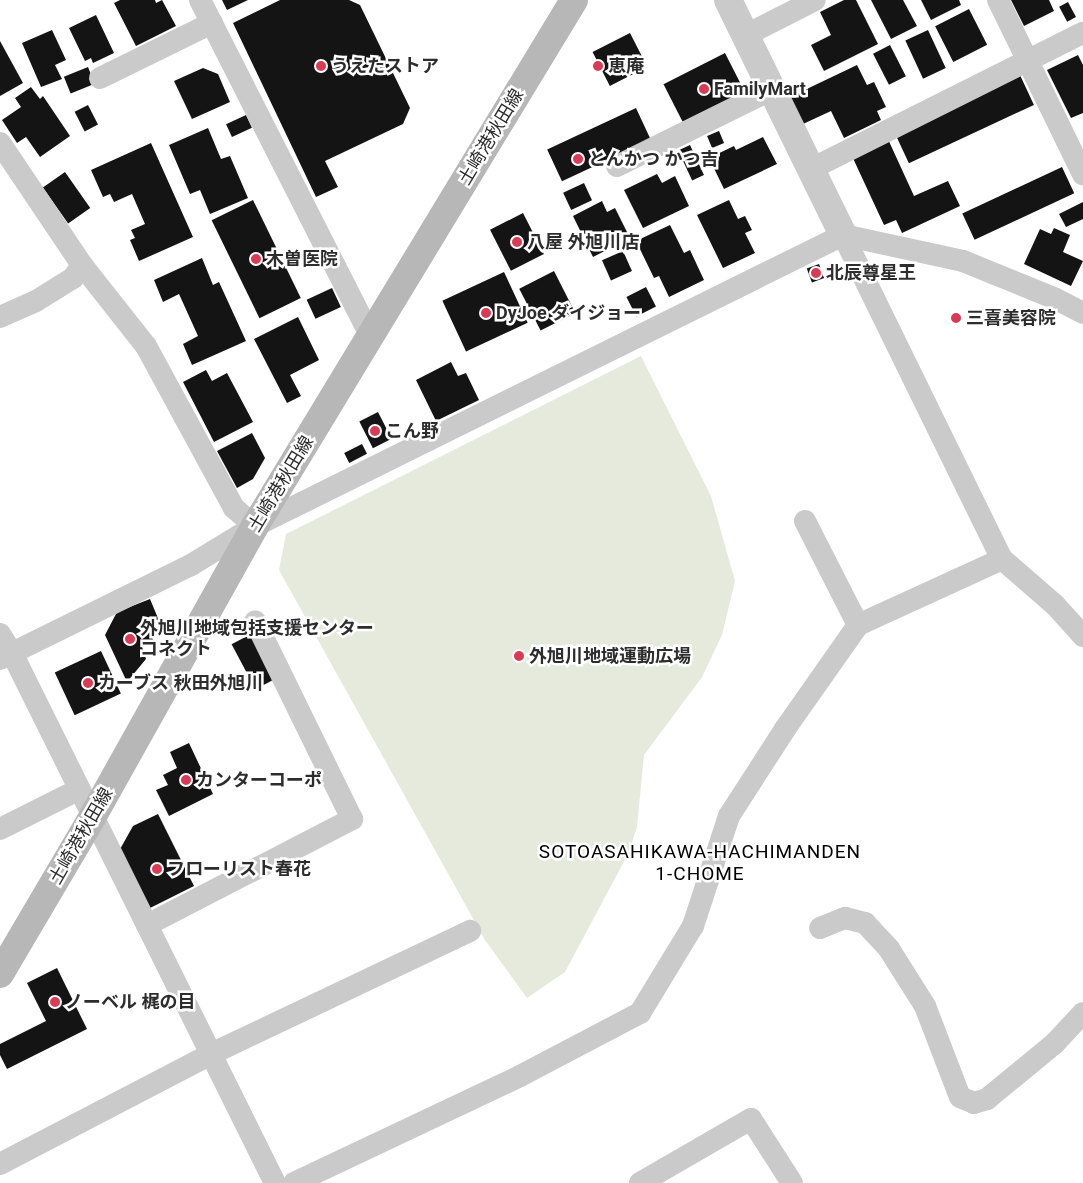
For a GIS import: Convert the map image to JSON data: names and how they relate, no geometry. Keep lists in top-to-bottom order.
{
  "streets": {
    "main road": ["土崎港秋田線"]
  },
  "districts": ["SOTOASAHIKAWA-HACHIMANDEN 1-CHOME"],
  "places": [
    "うえたストア",
    "恵庵",
    "FamilyMart",
    "とんかつ かつ吉",
    "八屋 外旭川店",
    "木曽医院",
    "北辰尊星王",
    "DyJoe ダイジョー",
    "三喜美容院",
    "こん野",
    "外旭川地域包括支援センター コネクト",
    "外旭川地域運動広場",
    "カーブス 秋田外旭川",
    "カンターコーポ",
    "フローリスト春花",
    "ノーベル 梶の目"
  ]
}
